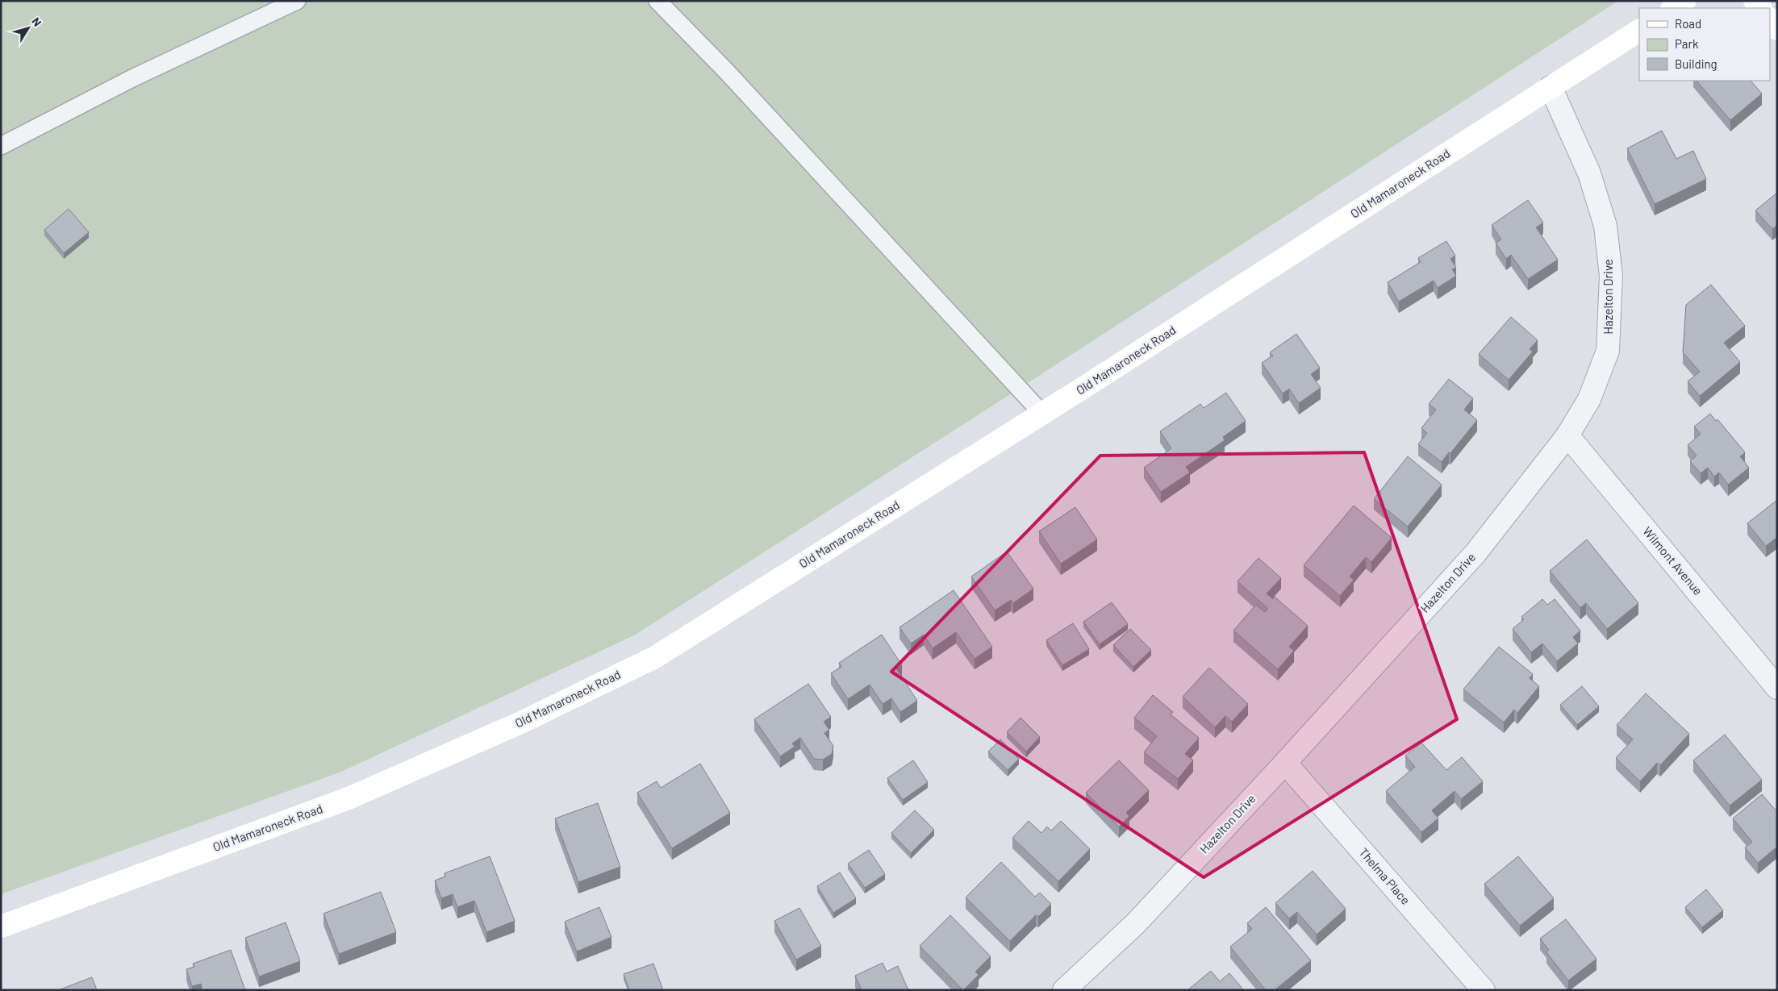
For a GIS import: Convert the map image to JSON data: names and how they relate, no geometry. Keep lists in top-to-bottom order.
{
  "streets": {
    "main road": ["Old Mamaroneck Road"],
    "street": ["Hazelton Drive", "Wilmont Avenue", "Thelma Place"]
  },
  "crossings": [
    ["Old Mamaroneck Road", "Hazelton Drive"],
    ["Hazelton Drive", "Wilmont Avenue"],
    ["Hazelton Drive", "Thelma Place"]
  ],
  "legend": ["Road", "Park", "Building"],
  "north": "top right"
}
